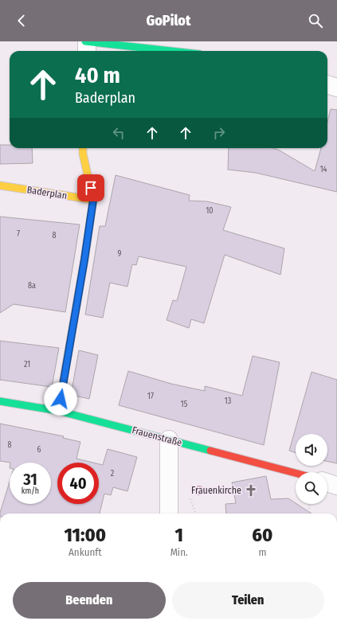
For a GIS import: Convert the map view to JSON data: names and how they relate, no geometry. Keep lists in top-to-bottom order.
{
  "streets": {
    "street": ["Baderplan", "Frauenstraße"]
  },
  "places": {
    "church": ["Frauenkirche"]
  },
  "house_numbers": [
    "14",
    "10",
    "7",
    "8",
    "9",
    "8a",
    "21",
    "17",
    "13",
    "15",
    "8",
    "6",
    "2"
  ],
  "page": {
    "header": "GoPilot",
    "turn": ["40 m", "Baderplan"],
    "speed": "31 km/h",
    "limit": "40",
    "eta": [
      "11:00",
      "Ankunft",
      "1",
      "Min.",
      "60",
      "m"
    ],
    "buttons": ["Beenden", "Teilen"]
  }
}
